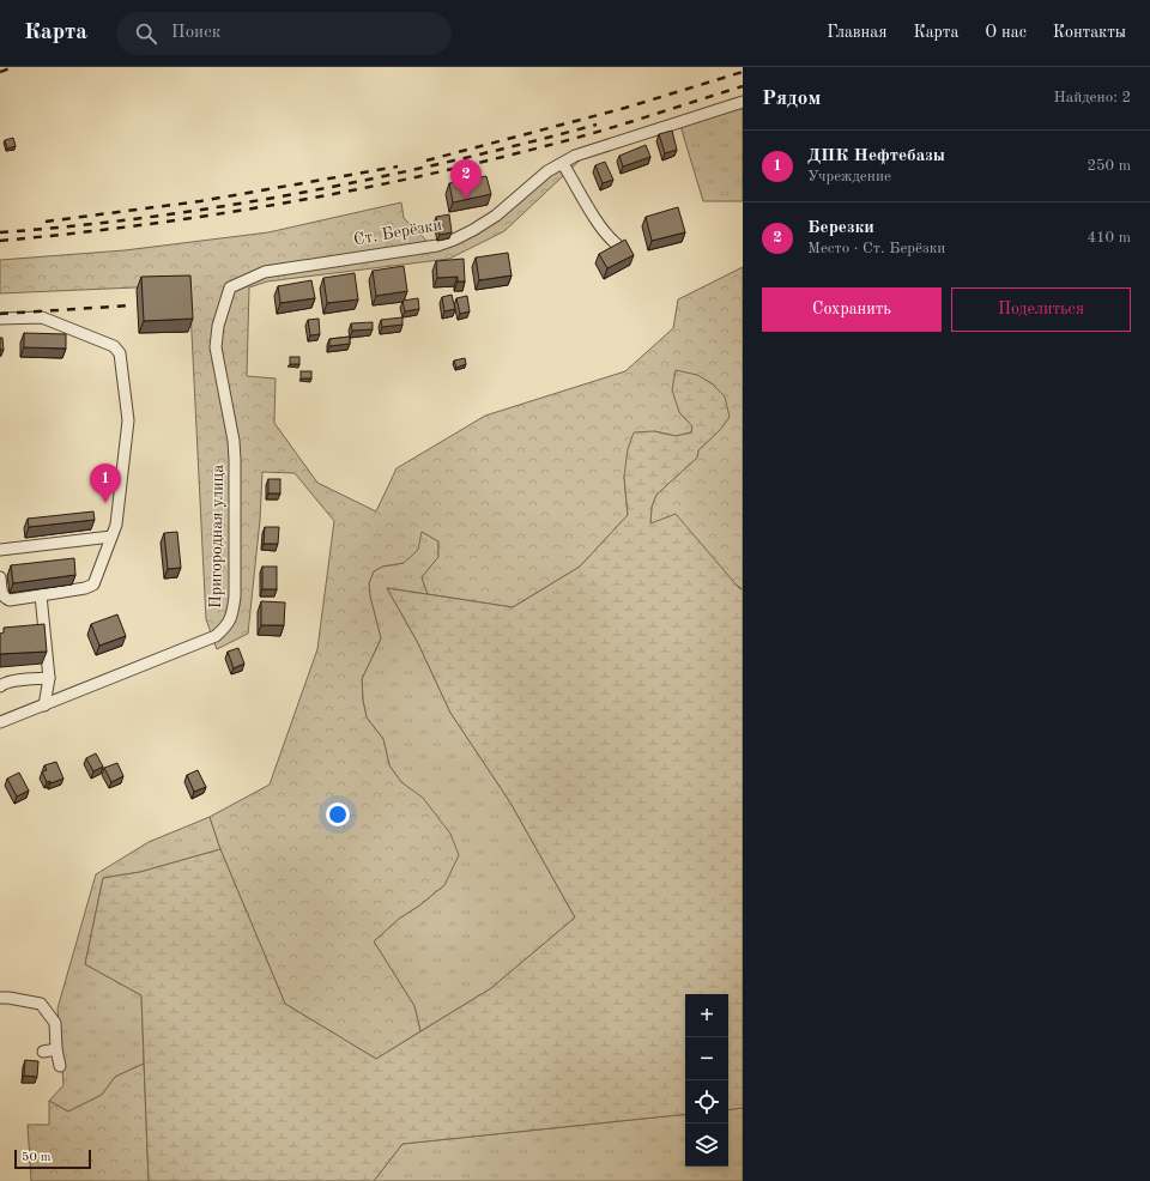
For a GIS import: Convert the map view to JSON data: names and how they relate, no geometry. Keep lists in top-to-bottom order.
{
  "streets": {
    "street": ["Ст. Берёзки", "Пригородная улица"]
  },
  "crossings": [
    ["Ст. Берёзки", "Пригородная улица"]
  ],
  "scale_bar": "50 m",
  "page": {
    "header": "Карта",
    "search": "Поиск",
    "nav": [
      "Главная",
      "Карта",
      "О нас",
      "Контакты"
    ],
    "heading": ["Рядом", "Найдено: 2"],
    "list": [
      {
        "mark": "1",
        "name": "ДПК Нефтебазы",
        "note": "Учреждение",
        "value": "250 m"
      },
      {
        "mark": "2",
        "name": "Березки",
        "note": "Место · Ст. Берёзки",
        "value": "410 m"
      }
    ],
    "pins": ["2", "1"],
    "buttons": ["Сохранить", "Поделиться"],
    "map_buttons": ["+", "−"],
    "scale": "50 m"
  }
}
